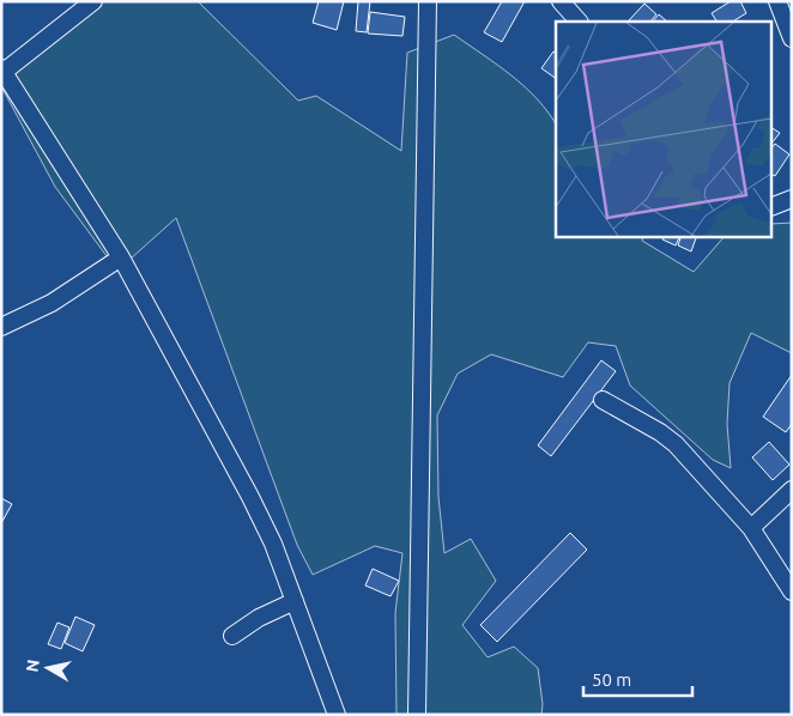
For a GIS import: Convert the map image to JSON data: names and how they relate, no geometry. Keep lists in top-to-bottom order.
{
  "scale_bar": "50 m",
  "north": "left"
}
